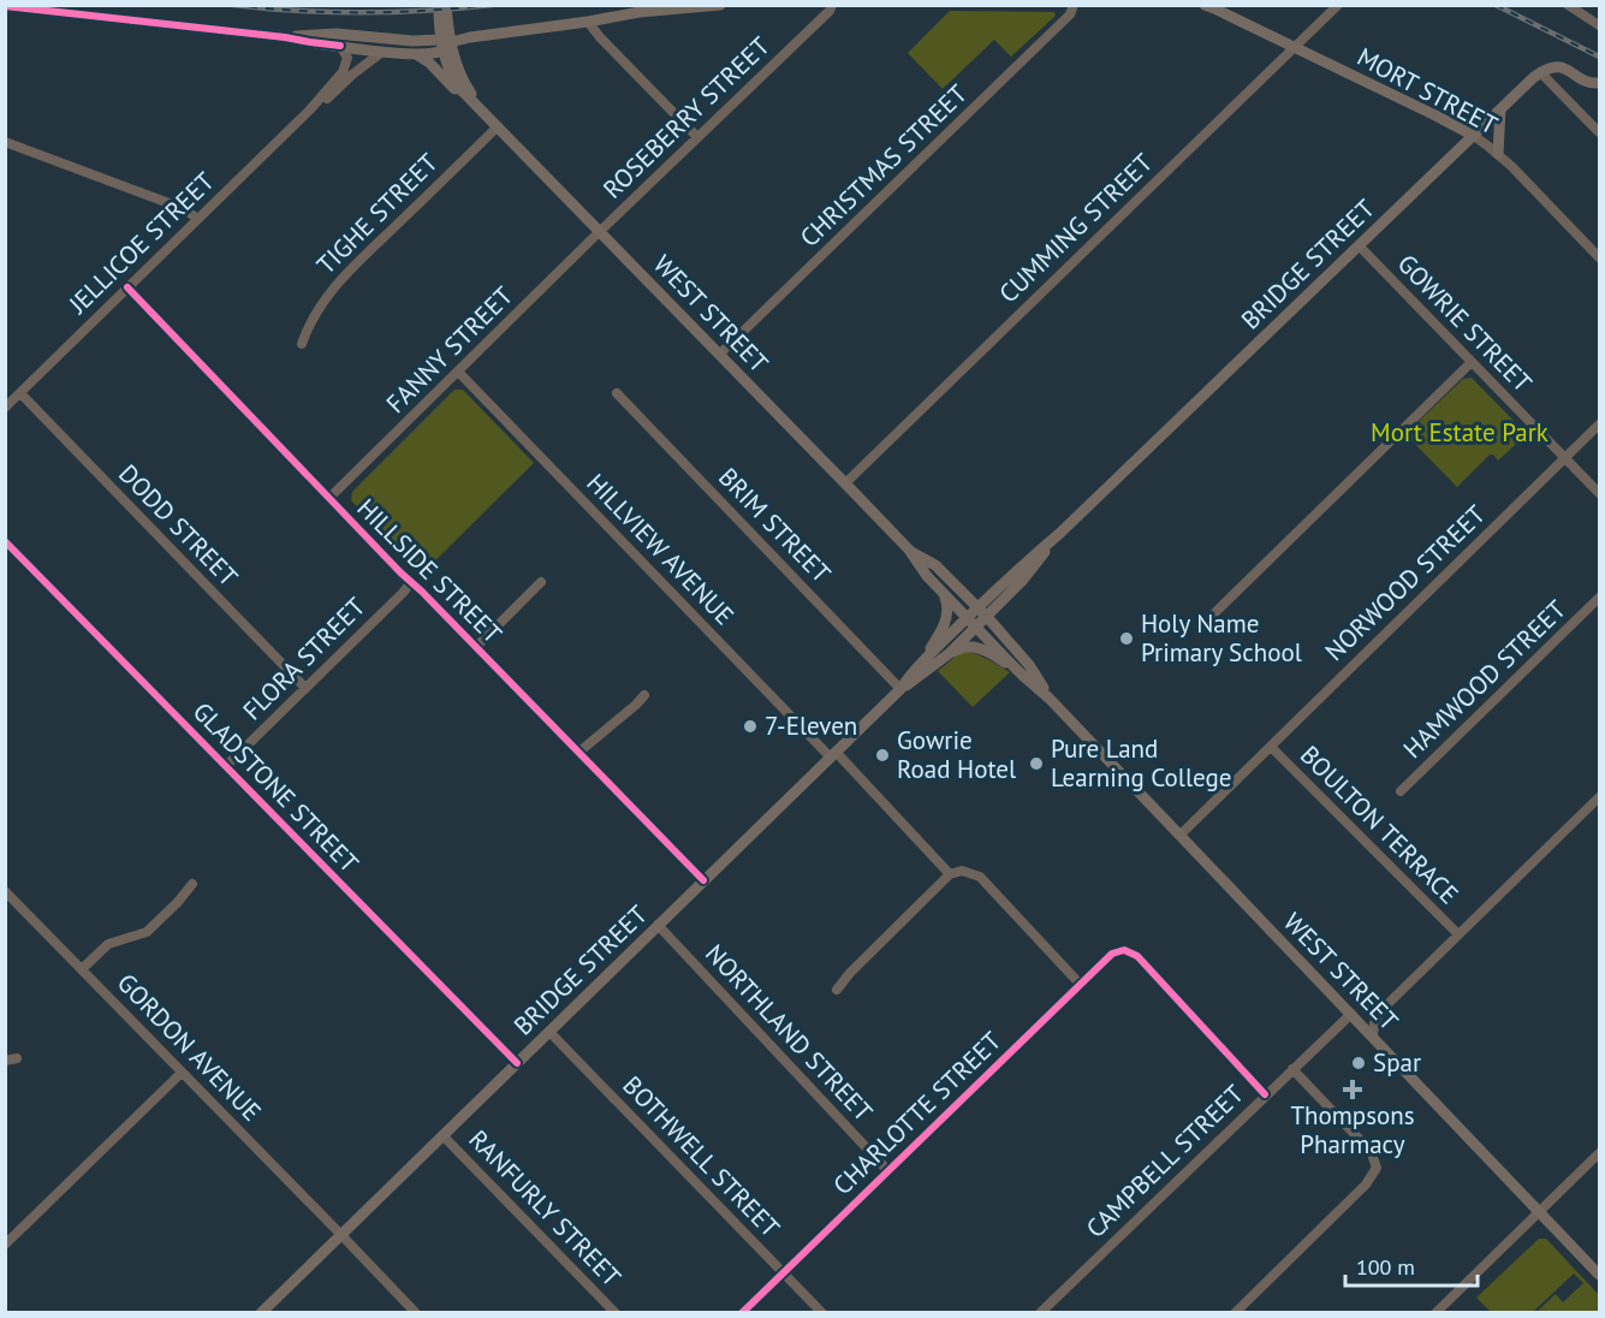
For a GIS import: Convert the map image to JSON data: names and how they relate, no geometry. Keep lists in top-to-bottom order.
{
  "streets": {
    "main road": ["MORT STREET", "BRIDGE STREET", "WEST STREET"],
    "street": [
      "ROSEBERRY STREET",
      "CHRISTMAS STREET",
      "TIGHE STREET",
      "CUMMING STREET",
      "JELLICOE STREET",
      "GOWRIE STREET",
      "FANNY STREET",
      "DODD STREET",
      "BRIM STREET",
      "HILLVIEW AVENUE",
      "HILLSIDE STREET",
      "NORWOOD STREET",
      "FLORA STREET",
      "HAMWOOD STREET",
      "GLADSTONE STREET",
      "BOULTON TERRACE",
      "NORTHLAND STREET",
      "GORDON AVENUE",
      "CHARLOTTE STREET",
      "BOTHWELL STREET",
      "CAMPBELL STREET",
      "RANFURLY STREET"
    ]
  },
  "crossings": [
    ["MORT STREET", "CUMMING STREET"],
    ["MORT STREET", "BRIDGE STREET"],
    ["ROSEBERRY STREET", "WEST STREET"],
    ["ROSEBERRY STREET", "FANNY STREET"],
    ["CHRISTMAS STREET", "WEST STREET"],
    ["TIGHE STREET", "WEST STREET"],
    ["CUMMING STREET", "WEST STREET"],
    ["JELLICOE STREET", "DODD STREET"],
    ["JELLICOE STREET", "HILLSIDE STREET"],
    ["BRIDGE STREET", "WEST STREET"],
    ["BRIDGE STREET", "GOWRIE STREET"],
    ["BRIDGE STREET", "BRIM STREET"],
    ["BRIDGE STREET", "HILLVIEW AVENUE"],
    ["BRIDGE STREET", "HILLSIDE STREET"],
    ["BRIDGE STREET", "GLADSTONE STREET"],
    ["BRIDGE STREET", "NORTHLAND STREET"],
    ["BRIDGE STREET", "GORDON AVENUE"],
    ["BRIDGE STREET", "BOTHWELL STREET"],
    ["BRIDGE STREET", "RANFURLY STREET"],
    ["WEST STREET", "FANNY STREET"],
    ["WEST STREET", "NORWOOD STREET"],
    ["WEST STREET", "CAMPBELL STREET"],
    ["GOWRIE STREET", "NORWOOD STREET"],
    ["FANNY STREET", "HILLVIEW AVENUE"],
    ["FANNY STREET", "HILLSIDE STREET"],
    ["DODD STREET", "FLORA STREET"],
    ["HILLSIDE STREET", "FLORA STREET"],
    ["NORWOOD STREET", "BOULTON TERRACE"],
    ["FLORA STREET", "GLADSTONE STREET"],
    ["NORTHLAND STREET", "CHARLOTTE STREET"],
    ["CHARLOTTE STREET", "BOTHWELL STREET"],
    ["CHARLOTTE STREET", "CAMPBELL STREET"]
  ],
  "parks": ["Mort Estate Park"],
  "places": {
    "other": [
      "Holy Name Primary School",
      "7-Eleven",
      "Gowrie Road Hotel",
      "Pure Land Learning College",
      "Spar"
    ],
    "health": ["Thompsons Pharmacy"]
  },
  "scale_bar": "100 m"
}
